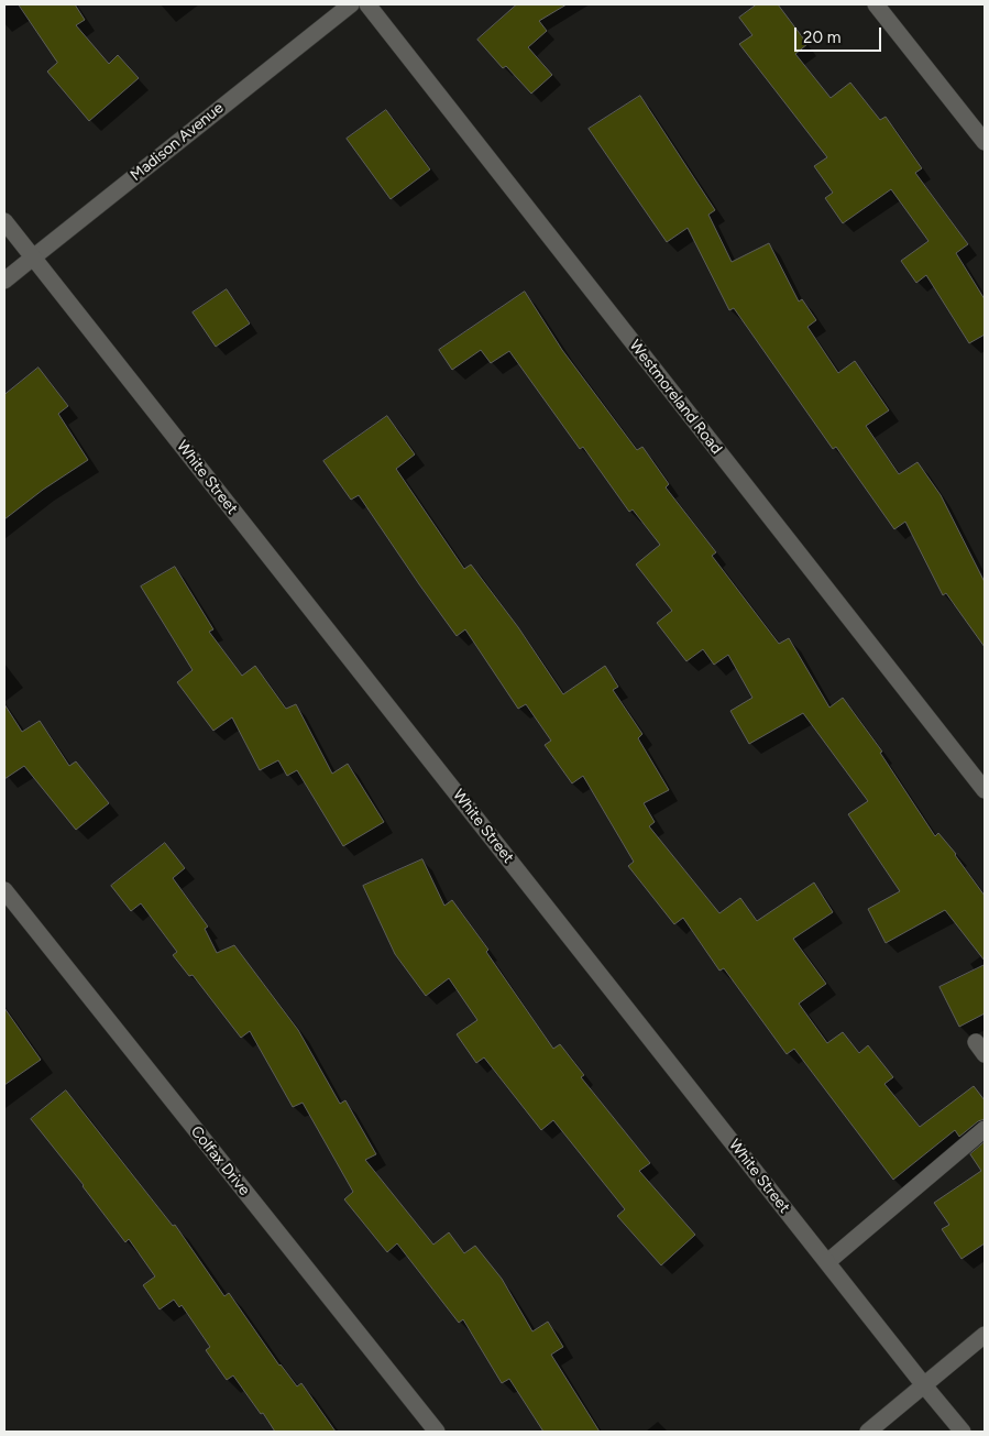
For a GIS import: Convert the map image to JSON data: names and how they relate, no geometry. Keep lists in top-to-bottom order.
{
  "streets": {
    "street": [
      "Madison Avenue",
      "Westmoreland Road",
      "White Street",
      "Colfax Drive"
    ]
  },
  "crossings": [
    ["Madison Avenue", "White Street"]
  ],
  "scale_bar": "20 m"
}
